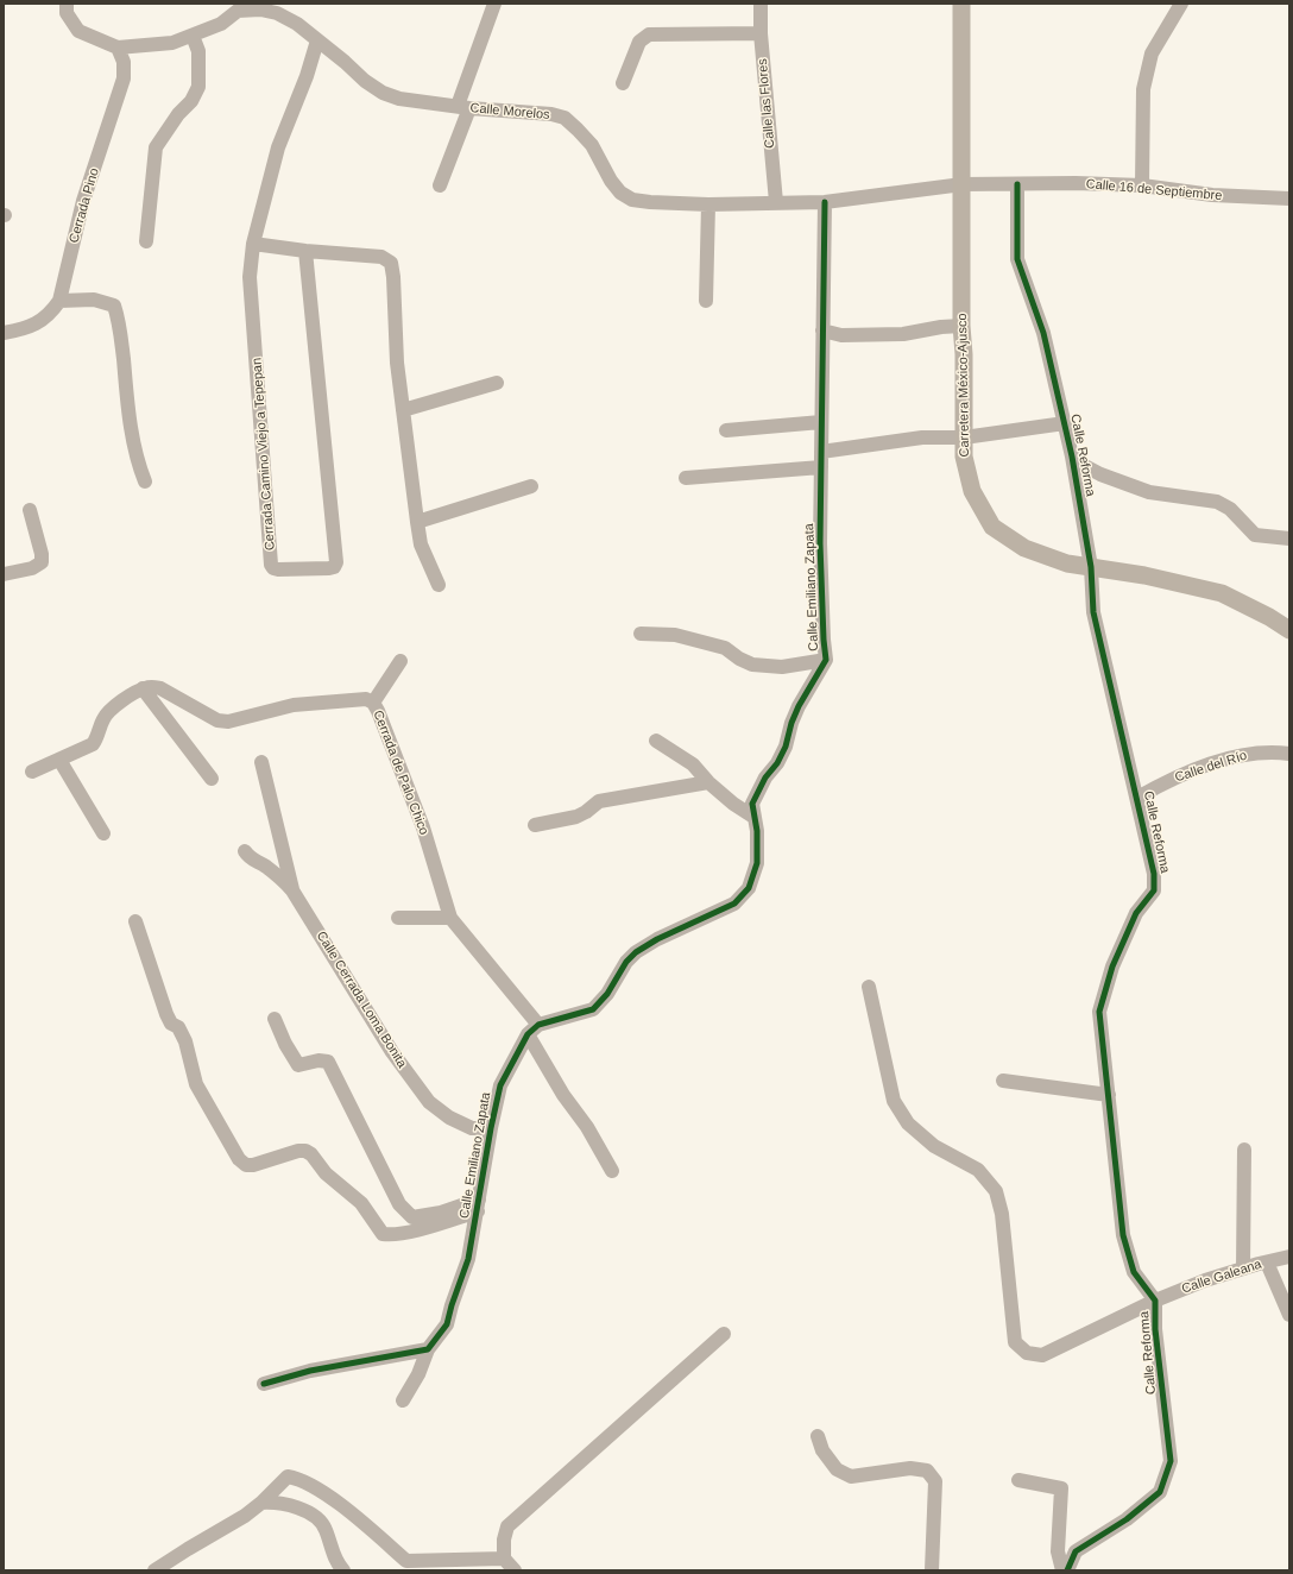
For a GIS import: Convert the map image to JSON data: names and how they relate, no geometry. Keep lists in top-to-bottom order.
{
  "streets": {
    "main road": ["Carretera México-Ajusco"],
    "street": [
      "Calle las Flores",
      "Calle Morelos",
      "Calle 16 de Septiembre",
      "Cerrada Pino",
      "Cerrada Camino Viejo a Tepepan",
      "Calle Reforma",
      "Calle Emiliano Zapata",
      "Calle del Río",
      "Cerrada de Palo Chico",
      "Calle Cerrada Loma Bonita",
      "Calle Galeana"
    ]
  },
  "crossings": [
    ["Calle las Flores", "Calle Morelos"],
    ["Calle Morelos", "Calle 16 de Septiembre"],
    ["Calle Morelos", "Carretera México-Ajusco"],
    ["Calle Morelos", "Calle Emiliano Zapata"],
    ["Calle 16 de Septiembre", "Carretera México-Ajusco"],
    ["Calle 16 de Septiembre", "Calle Reforma"],
    ["Carretera México-Ajusco", "Calle Reforma"],
    ["Calle Reforma", "Calle del Río"],
    ["Calle Reforma", "Calle Galeana"],
    ["Calle Emiliano Zapata", "Cerrada de Palo Chico"],
    ["Calle Emiliano Zapata", "Calle Cerrada Loma Bonita"]
  ]
}
